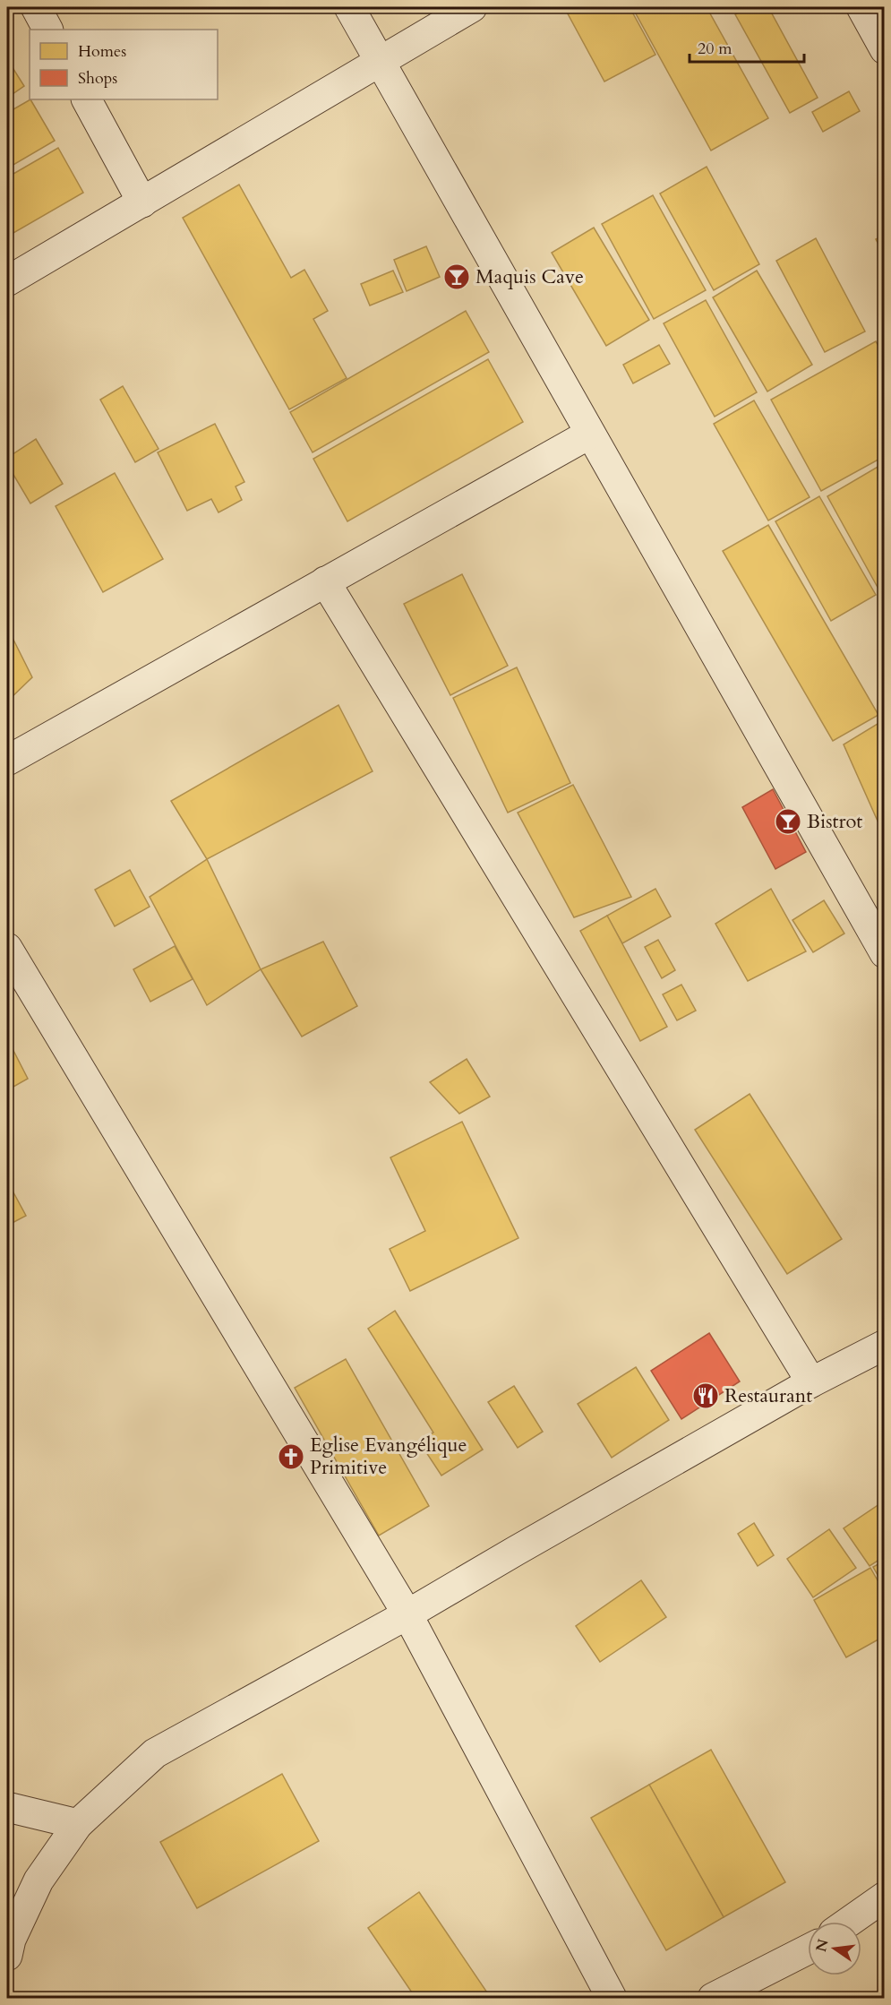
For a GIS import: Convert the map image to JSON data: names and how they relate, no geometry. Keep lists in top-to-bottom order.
{
  "places": {
    "bar": ["Maquis Cave", "Bistrot"],
    "restaurant": ["Restaurant"],
    "church": ["Eglise Evangélique Primitive"]
  },
  "legend": ["Homes", "Shops"],
  "scale_bar": "20 m",
  "north": "left"
}
